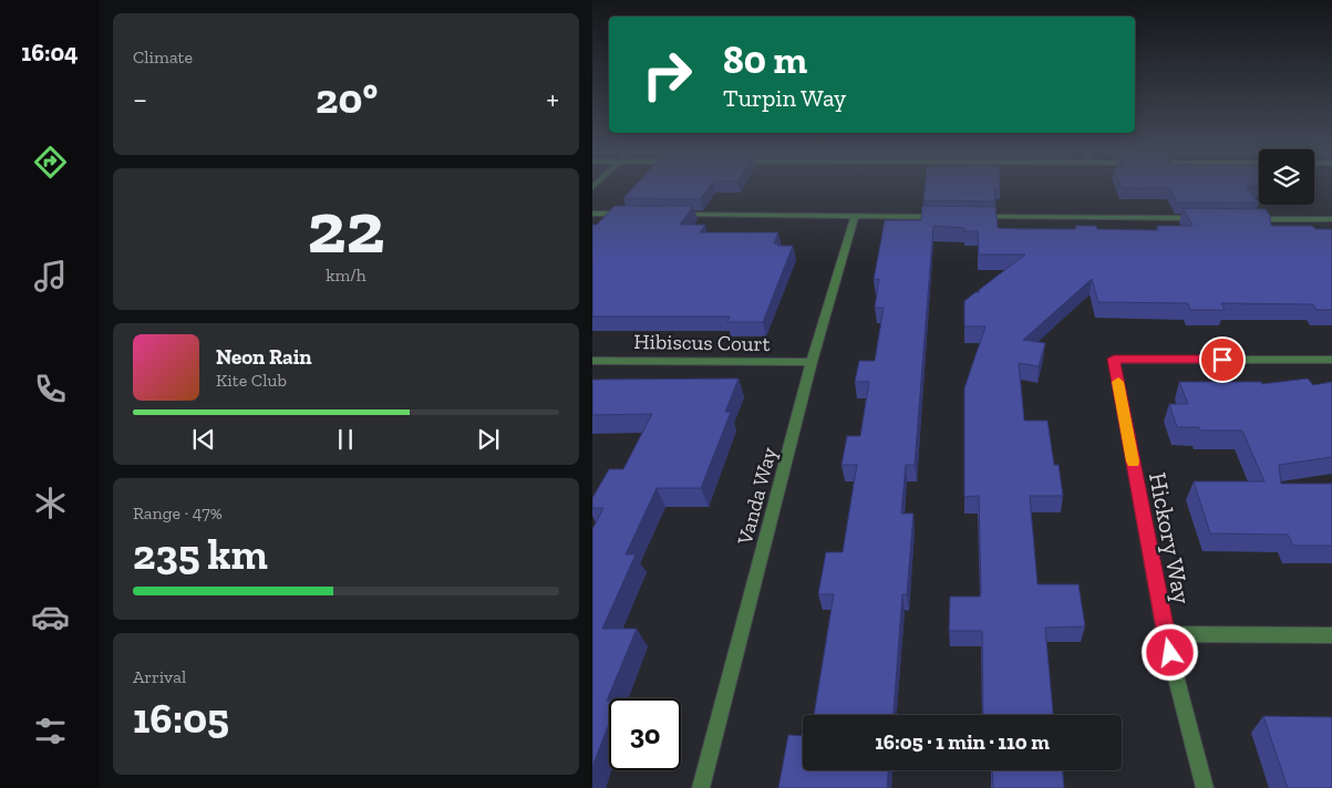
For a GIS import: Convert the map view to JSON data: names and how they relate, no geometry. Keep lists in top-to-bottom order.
{
  "streets": {
    "street": ["Hibiscus Court", "Vanda Way", "Hickory Way"]
  },
  "crossings": [
    ["Hibiscus Court", "Vanda Way"]
  ],
  "page": {
    "tabs": "16:04",
    "tile": [
      "Climate",
      ["22", "km/h"],
      ["Range · 47%", "235 km"],
      ["Arrival", "16:05"]
    ],
    "turn": ["80 m", "Turpin Way"],
    "heat": ["−", "20°", "+"],
    "song": ["Neon Rain", "Kite Club"],
    "limit": "30",
    "trip": "16:05 · 1 min · 110 m"
  }
}
